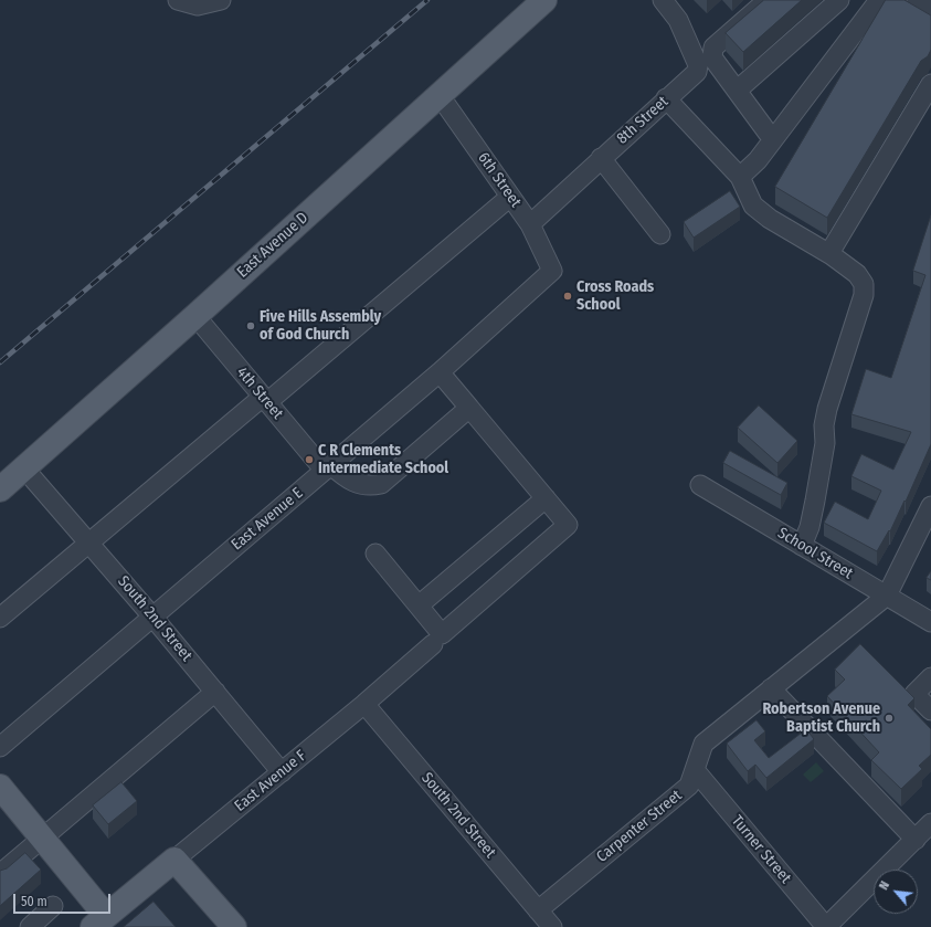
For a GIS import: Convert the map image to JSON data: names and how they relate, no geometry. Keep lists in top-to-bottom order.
{
  "streets": {
    "main road": ["East Avenue D", "East Avenue F"],
    "street": [
      "8th Street",
      "6th Street",
      "4th Street",
      "East Avenue E",
      "School Street",
      "South 2nd Street",
      "Carpenter Street",
      "Turner Street"
    ]
  },
  "crossings": [
    ["8th Street", "6th Street"],
    ["6th Street", "East Avenue D"],
    ["6th Street", "East Avenue E"],
    ["East Avenue D", "4th Street"],
    ["East Avenue D", "South 2nd Street"],
    ["4th Street", "East Avenue E"],
    ["East Avenue E", "South 2nd Street"],
    ["School Street", "Carpenter Street"],
    ["South 2nd Street", "East Avenue F"],
    ["South 2nd Street", "Carpenter Street"],
    ["Carpenter Street", "Turner Street"]
  ],
  "places": [
    "Cross Roads School",
    "Five Hills Assembly of God Church",
    "C R Clements Intermediate School",
    "Robertson Avenue Baptist Church"
  ],
  "scale_bar": "50 m",
  "north": "top left"
}
